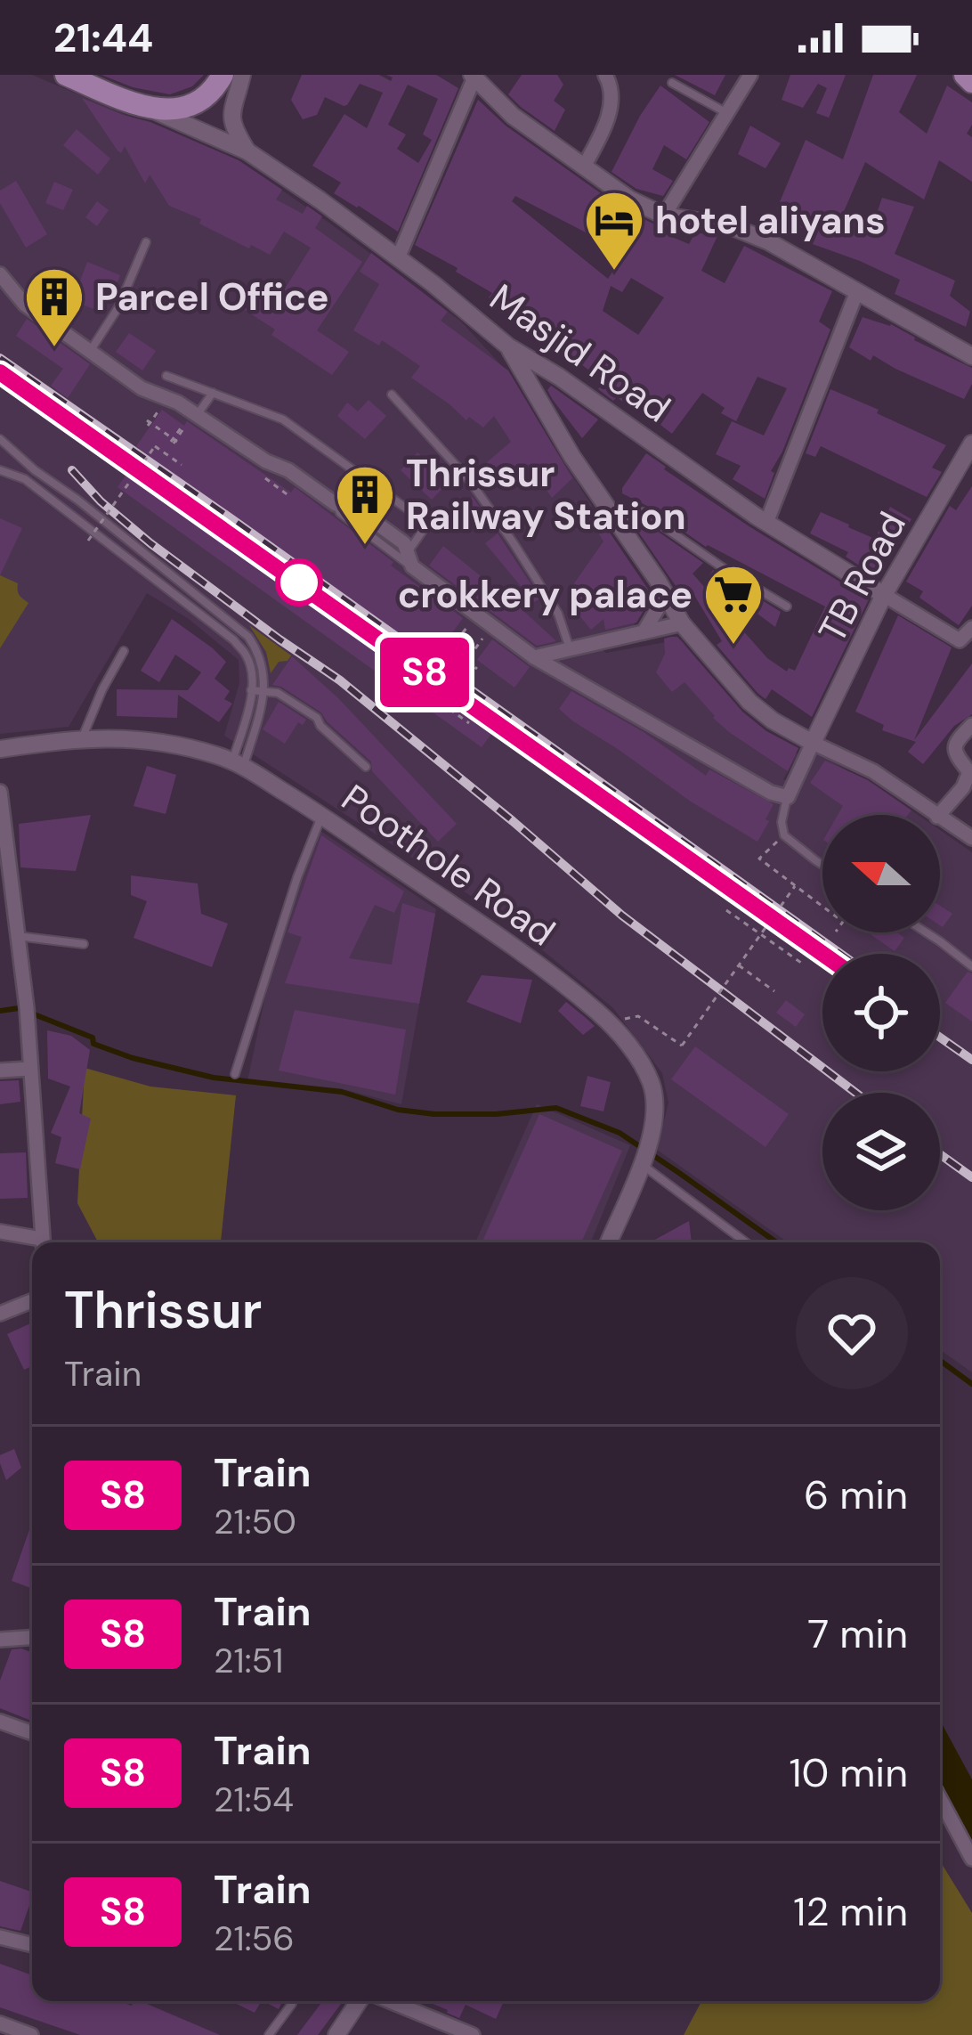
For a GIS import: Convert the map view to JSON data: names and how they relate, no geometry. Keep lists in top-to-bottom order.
{
  "streets": {
    "street": ["Masjid Road", "TB Road", "Poothole Road"]
  },
  "crossings": [
    ["Masjid Road", "TB Road"]
  ],
  "places": {
    "hotel": ["hotel aliyans"],
    "building": ["Parcel Office", "Thrissur Railway Station"],
    "supermarket": ["crokkery palace"]
  },
  "north": "left",
  "page": {
    "status": "21:44",
    "on_map": "S8",
    "heading": ["Thrissur", "Train"],
    "list": [
      {
        "mark": "S8",
        "name": "Train",
        "note": "21:50",
        "value": "6 min"
      },
      {
        "mark": "S8",
        "name": "Train",
        "note": "21:51",
        "value": "7 min"
      },
      {
        "mark": "S8",
        "name": "Train",
        "note": "21:54",
        "value": "10 min"
      },
      {
        "mark": "S8",
        "name": "Train",
        "note": "21:56",
        "value": "12 min"
      }
    ]
  }
}
